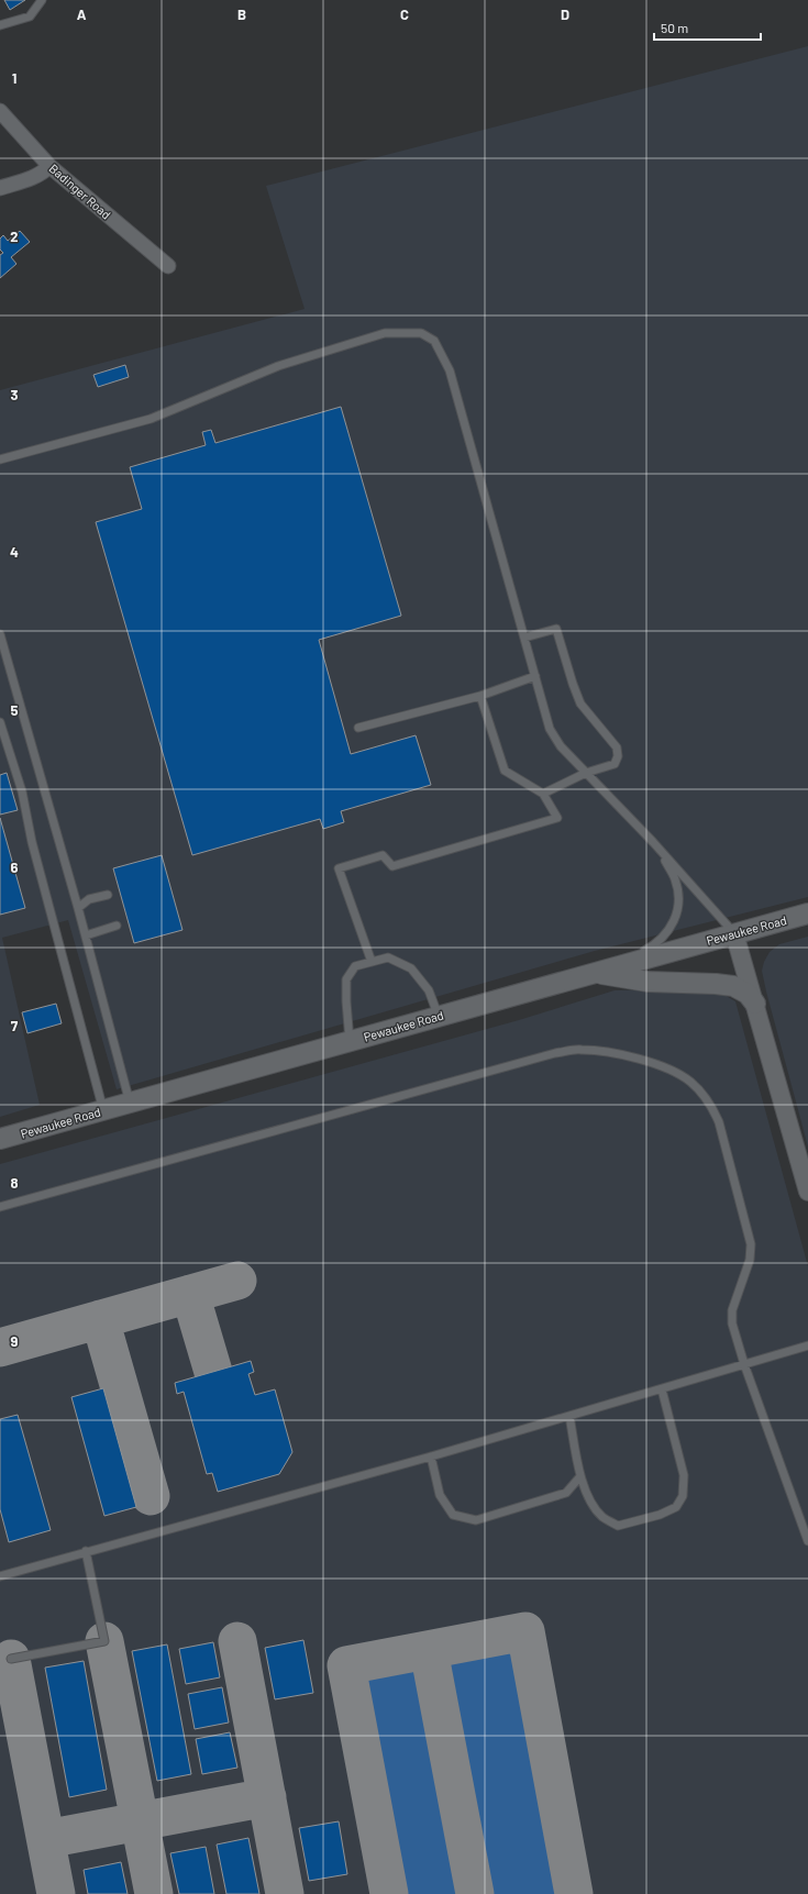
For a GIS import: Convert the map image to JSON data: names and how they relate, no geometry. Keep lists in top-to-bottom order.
{
  "streets": {
    "main road": ["Pewaukee Road"],
    "street": ["Badinger Road"]
  },
  "scale_bar": "50 m",
  "grid": {
    "columns": [
      "A",
      "B",
      "C",
      "D"
    ],
    "rows": [
      "1",
      "2",
      "3",
      "4",
      "5",
      "6",
      "7",
      "8",
      "9"
    ]
  }
}
